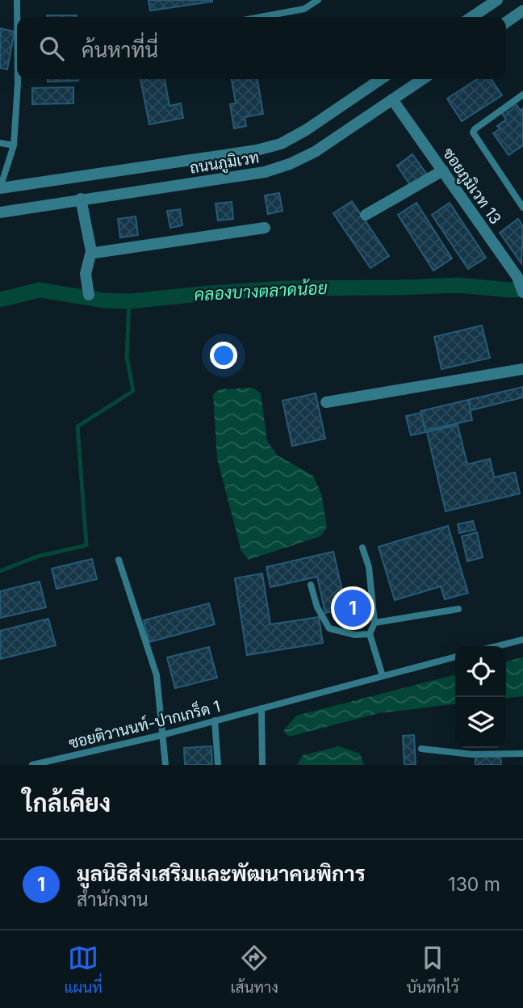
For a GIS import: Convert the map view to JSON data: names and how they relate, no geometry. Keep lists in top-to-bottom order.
{
  "streets": {
    "street": ["ถนนภูมิเวท", "ซอยภูมิเวท 13"],
    "lane": ["ซอยติวานนท์-ปากเกร็ด 1"]
  },
  "crossings": [
    ["ถนนภูมิเวท", "ซอยภูมิเวท 13"]
  ],
  "water": ["คลองบางตลาดน้อย"],
  "page": {
    "search": "ค้นหาที่นี่",
    "pins": "1",
    "heading": "ใกล้เคียง",
    "list": [
      {
        "mark": "1",
        "name": "มูลนิธิส่งเสริมและพัฒนาคนพิการ",
        "note": "สำนักงาน",
        "value": "130 m"
      }
    ],
    "nav": ["แผนที่", "เส้นทาง", "บันทึกไว้"]
  }
}
